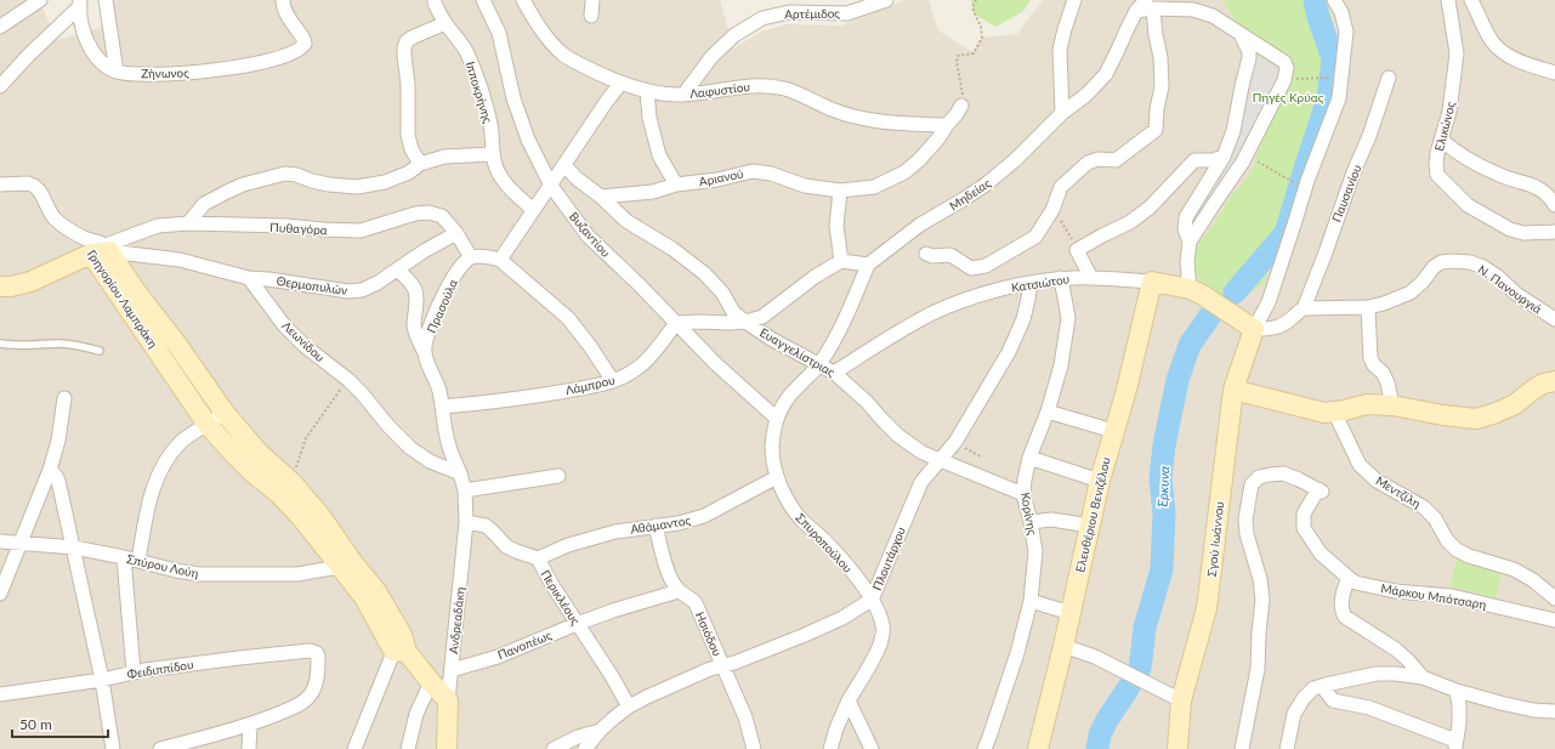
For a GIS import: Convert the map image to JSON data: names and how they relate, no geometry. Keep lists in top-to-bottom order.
{
  "streets": {
    "main road": [
      "Κατσιώτου",
      "Γρηγορίου Λαμπράκη",
      "Ελευθέριου Βενιζέλου",
      "Σγού Ιωάννου",
      "Ανδρεαδάκη"
    ],
    "street": [
      "Αρτέμιδος",
      "Ζήνωνος",
      "Λαφυστίου",
      "Ιπποκρήνης",
      "Ελικώνος",
      "Αριανού",
      "Παυσανίου",
      "Μηδείας",
      "Πυθαγόρα",
      "Βυζαντίου",
      "Θερμοπυλών",
      "Ν. Πανουργιά",
      "Πρασούλα",
      "Λεωνίδου",
      "Ευαγγελίστριας",
      "Λάμπρου",
      "Μεντζίλη",
      "Κορίνης",
      "Αθάμαντος",
      "Σπυροπούλου",
      "Πλουτάρχου",
      "Σπύρου Λούη",
      "Μάρκου Μπότσαρη",
      "Περικλέους",
      "Ησιόδου",
      "Πανοπέως",
      "Φειδιππίδου"
    ]
  },
  "crossings": [
    ["Αρτέμιδος", "Λαφυστίου"],
    ["Λαφυστίου", "Αριανού"],
    ["Αριανού", "Ευαγγελίστριας"],
    ["Παυσανίου", "Ν. Πανουργιά"],
    ["Μηδείας", "Σπυροπούλου"],
    ["Πυθαγόρα", "Θερμοπυλών"],
    ["Πυθαγόρα", "Γρηγορίου Λαμπράκη"],
    ["Πυθαγόρα", "Πρασούλα"],
    ["Βυζαντίου", "Λάμπρου"],
    ["Βυζαντίου", "Σπυροπούλου"],
    ["Κατσιώτου", "Ευαγγελίστριας"],
    ["Κατσιώτου", "Κορίνης"],
    ["Κατσιώτου", "Ελευθέριου Βενιζέλου"],
    ["Κατσιώτου", "Σγού Ιωάννου"],
    ["Κατσιώτου", "Πλουτάρχου"],
    ["Θερμοπυλών", "Λεωνίδου"],
    ["Γρηγορίου Λαμπράκη", "Σπύρου Λούη"],
    ["Γρηγορίου Λαμπράκη", "Ανδρεαδάκη"],
    ["Ευαγγελίστριας", "Κορίνης"],
    ["Ευαγγελίστριας", "Σπυροπούλου"],
    ["Ευαγγελίστριας", "Πλουτάρχου"],
    ["Αθάμαντος", "Σπυροπούλου"],
    ["Αθάμαντος", "Περικλέους"],
    ["Αθάμαντος", "Ησιόδου"],
    ["Σπυροπούλου", "Πλουτάρχου"],
    ["Πλουτάρχου", "Περικλέους"],
    ["Πλουτάρχου", "Ησιόδου"],
    ["Περικλέους", "Ανδρεαδάκη"],
    ["Περικλέους", "Πανοπέως"],
    ["Ανδρεαδάκη", "Πανοπέως"],
    ["Ησιόδου", "Πανοπέως"]
  ],
  "water": ["Έρκυνα"],
  "parks": ["Πηγές Κρύας"],
  "scale_bar": "50 m"
}
